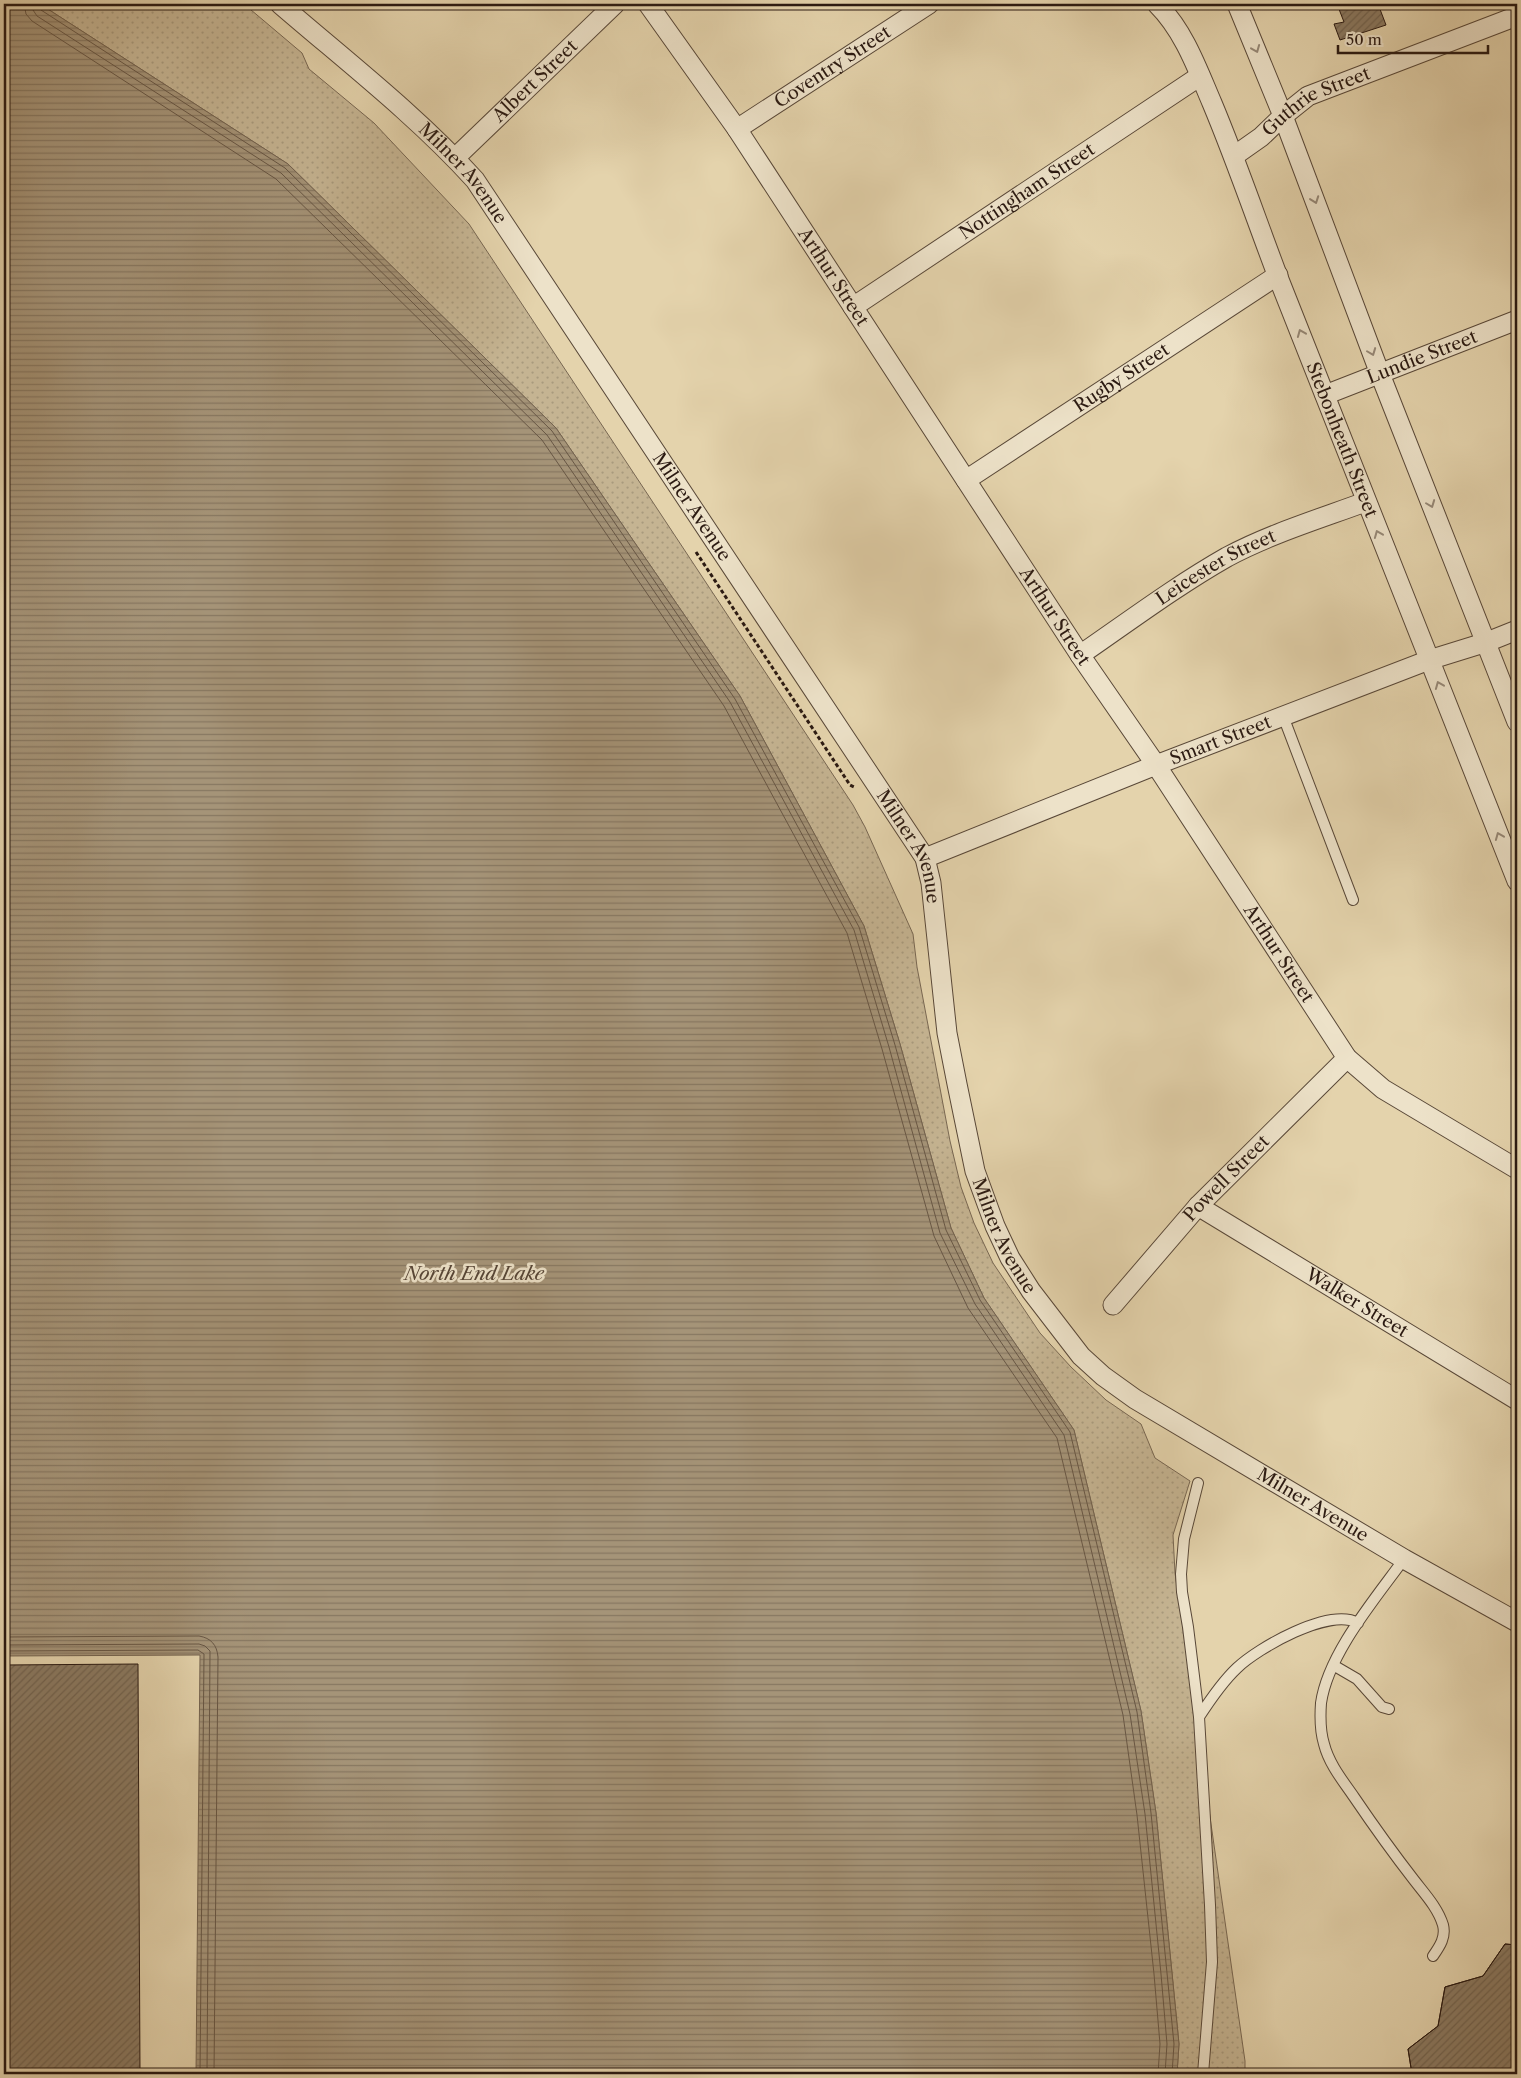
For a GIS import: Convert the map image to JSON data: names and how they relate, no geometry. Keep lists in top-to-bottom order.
{
  "streets": {
    "street": [
      "Coventry Street",
      "Albert Street",
      "Guthrie Street",
      "Milner Avenue",
      "Nottingham Street",
      "Arthur Street",
      "Lundie Street",
      "Rugby Street",
      "Stebonheath Street",
      "Leicester Street",
      "Smart Street",
      "Powell Street",
      "Walker Street"
    ]
  },
  "crossings": [
    ["Coventry Street", "Arthur Street"],
    ["Albert Street", "Milner Avenue"],
    ["Guthrie Street", "Stebonheath Street"],
    ["Milner Avenue", "Smart Street"],
    ["Nottingham Street", "Arthur Street"],
    ["Nottingham Street", "Stebonheath Street"],
    ["Arthur Street", "Rugby Street"],
    ["Arthur Street", "Leicester Street"],
    ["Arthur Street", "Smart Street"],
    ["Arthur Street", "Powell Street"],
    ["Lundie Street", "Stebonheath Street"],
    ["Rugby Street", "Stebonheath Street"],
    ["Stebonheath Street", "Leicester Street"],
    ["Stebonheath Street", "Smart Street"],
    ["Powell Street", "Walker Street"]
  ],
  "water": ["North End Lake"],
  "scale_bar": "50 m"
}
